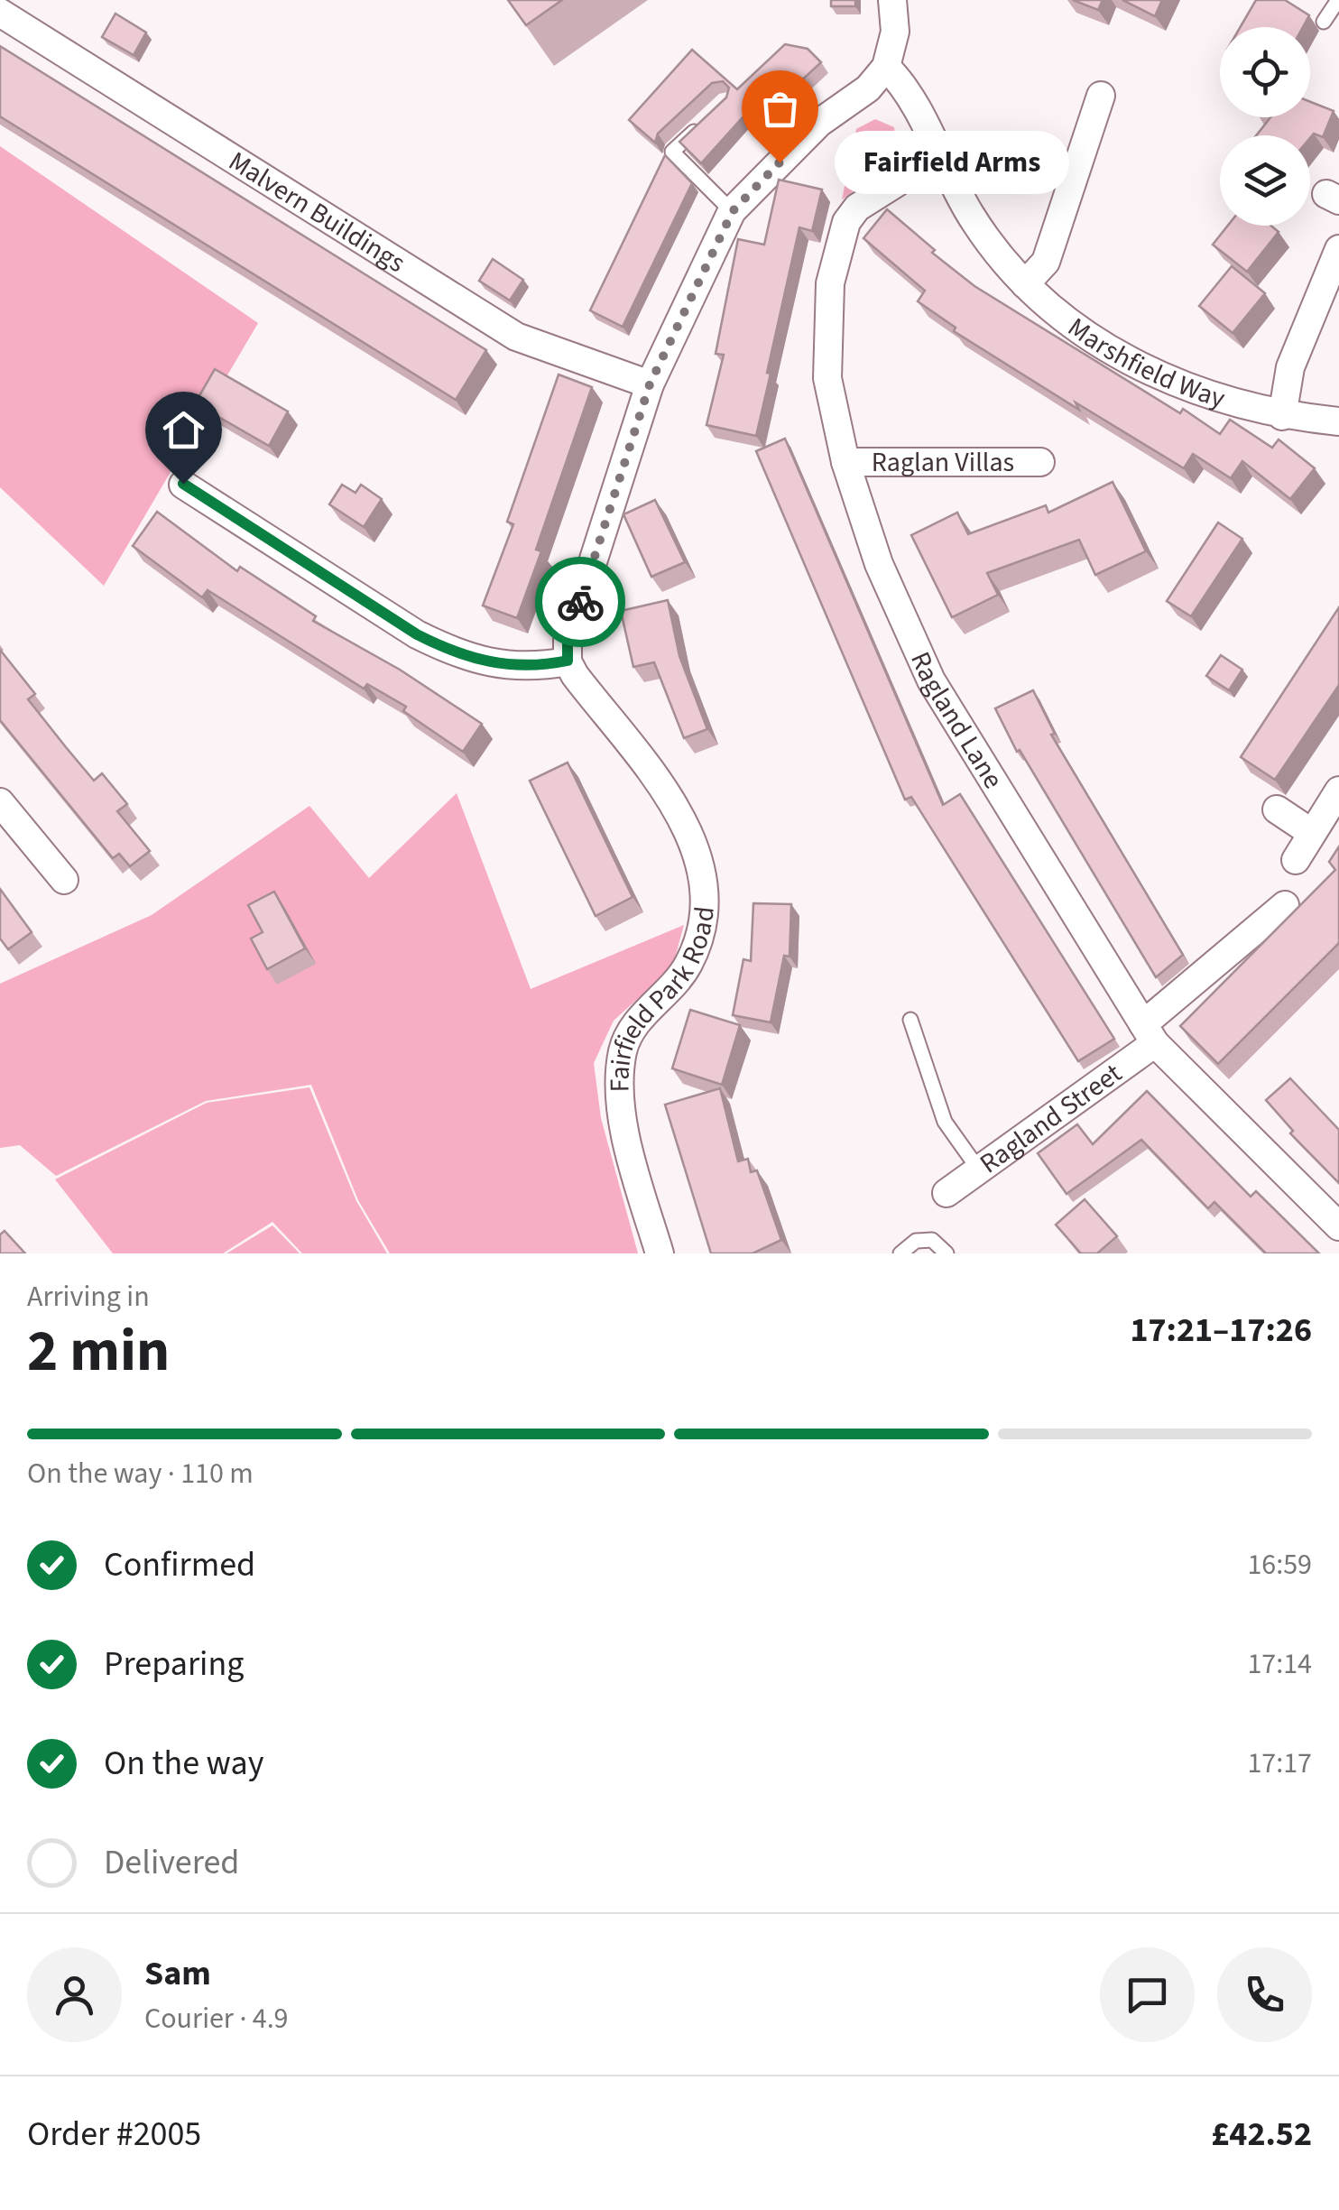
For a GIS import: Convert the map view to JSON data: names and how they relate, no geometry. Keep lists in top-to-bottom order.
{
  "streets": {
    "street": [
      "Malvern Buildings",
      "Marshfield Way",
      "Raglan Villas",
      "Ragland Lane",
      "Fairfield Park Road",
      "Ragland Street"
    ]
  },
  "crossings": [
    ["Marshfield Way", "Ragland Lane"],
    ["Raglan Villas", "Ragland Lane"],
    ["Ragland Lane", "Ragland Street"]
  ],
  "places": ["Fairfield Arms"],
  "page": {
    "bubble": "Fairfield Arms",
    "heading": ["2 min", "Arriving in", "17:21–17:26"],
    "panel": [
      "Sam",
      "Courier · 4.9",
      "Order #2005",
      "£42.52"
    ],
    "bar": "On the way · 110 m",
    "list": [
      ["Confirmed", "16:59"],
      ["Preparing", "17:14"],
      ["On the way", "17:17"],
      "Delivered"
    ]
  }
}
